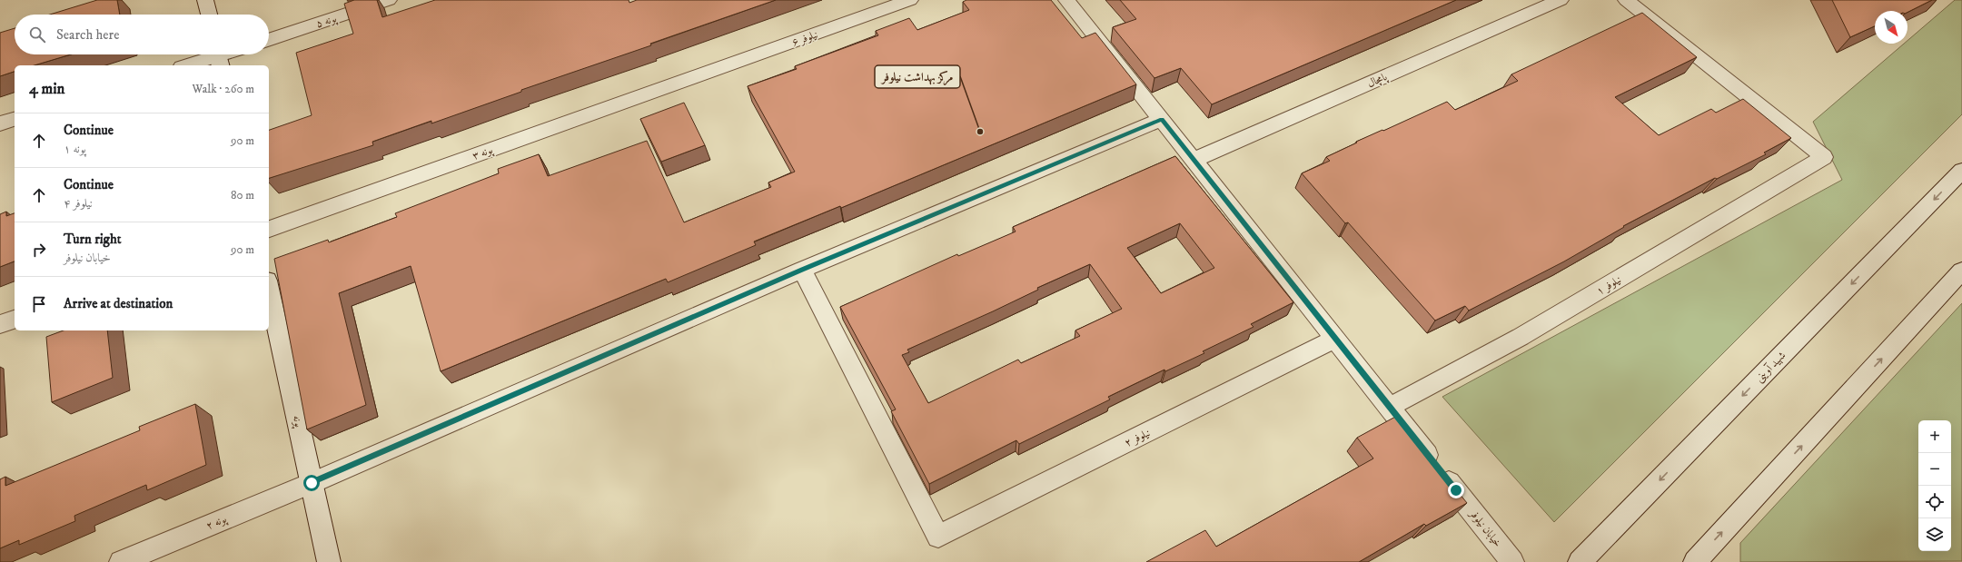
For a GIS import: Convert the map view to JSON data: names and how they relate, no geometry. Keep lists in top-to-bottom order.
{
  "streets": {
    "street": [
      "پونه ۵",
      "نیلوفر ۶",
      "پامچال",
      "پونه ۳",
      "نیلوفر ۱",
      "شهید آوینی",
      "پونه",
      "نیلوفر ۲",
      "پونه ۲",
      "خیابان نیلوفر"
    ]
  },
  "crossings": [
    ["نیلوفر ۶", "پونه ۳"],
    ["پامچال", "خیابان نیلوفر"],
    ["نیلوفر ۱", "خیابان نیلوفر"],
    ["پونه", "پونه ۲"],
    ["نیلوفر ۲", "پونه ۲"],
    ["نیلوفر ۲", "خیابان نیلوفر"],
    ["پونه ۲", "خیابان نیلوفر"]
  ],
  "places": ["مرکز بهداشت نیلوفر"],
  "north": "bottom right",
  "page": {
    "search": "Search here",
    "heading": ["4 min", "Walk · 260 m"],
    "list": [
      ["Continue", "پونه ۱", "90 m"],
      ["Continue", "نیلوفر ۴", "80 m"],
      ["Turn right", "خیابان نیلوفر", "90 m"],
      "Arrive at destination"
    ],
    "map_buttons": ["+", "−"]
  }
}
